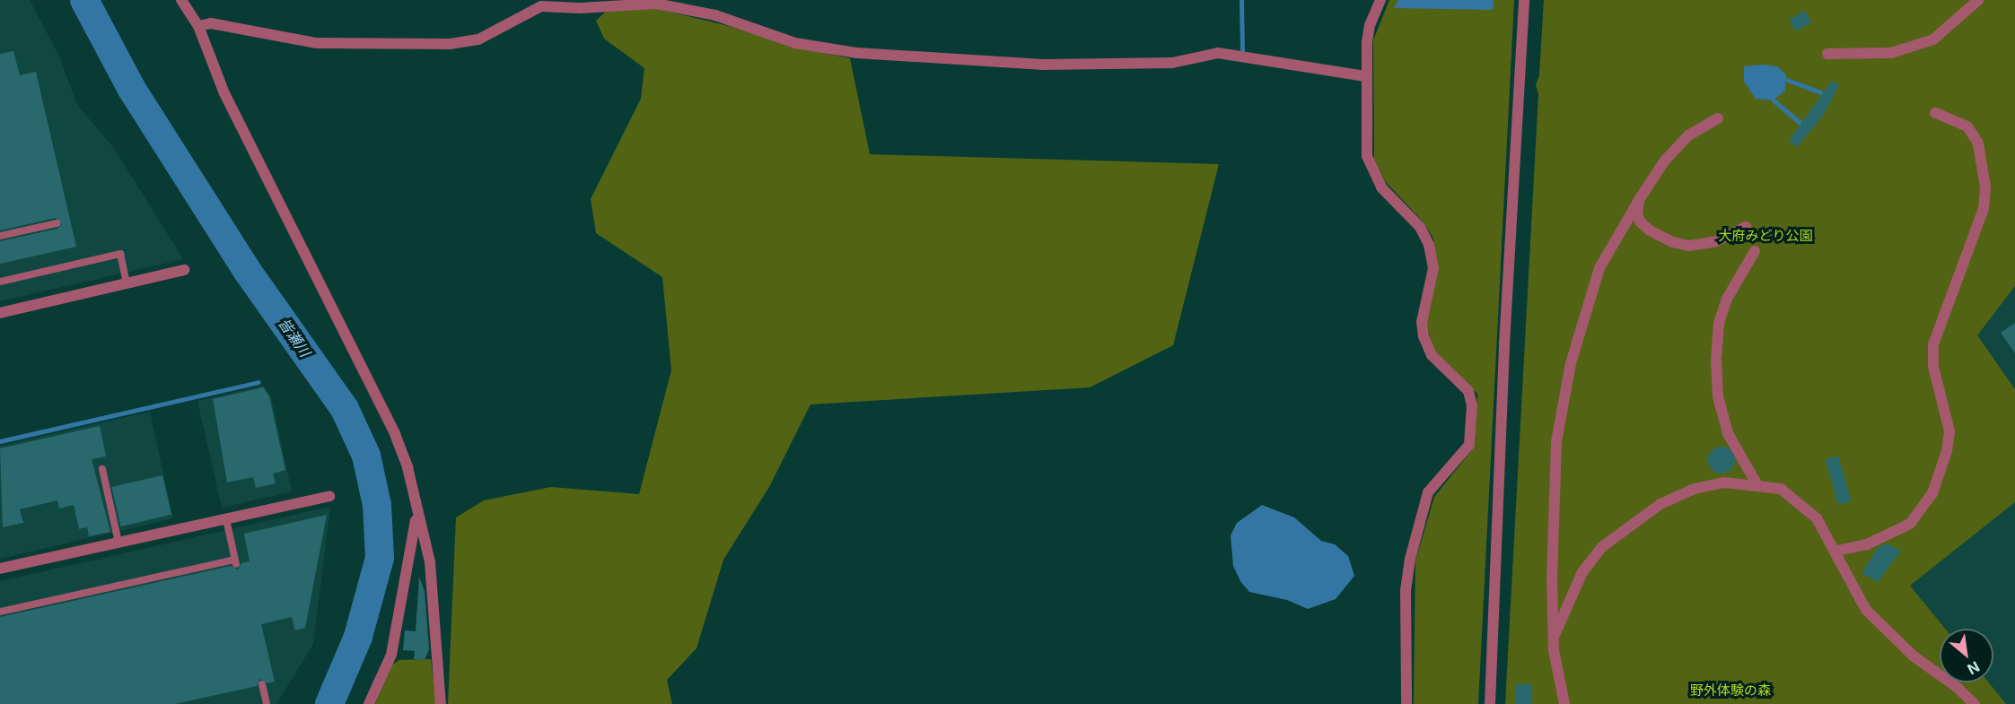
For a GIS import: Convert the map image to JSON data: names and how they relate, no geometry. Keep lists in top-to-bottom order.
{
  "water": ["皆瀬川"],
  "parks": ["大府みどり公園", "野外体験の森"],
  "north": "bottom right"
}
